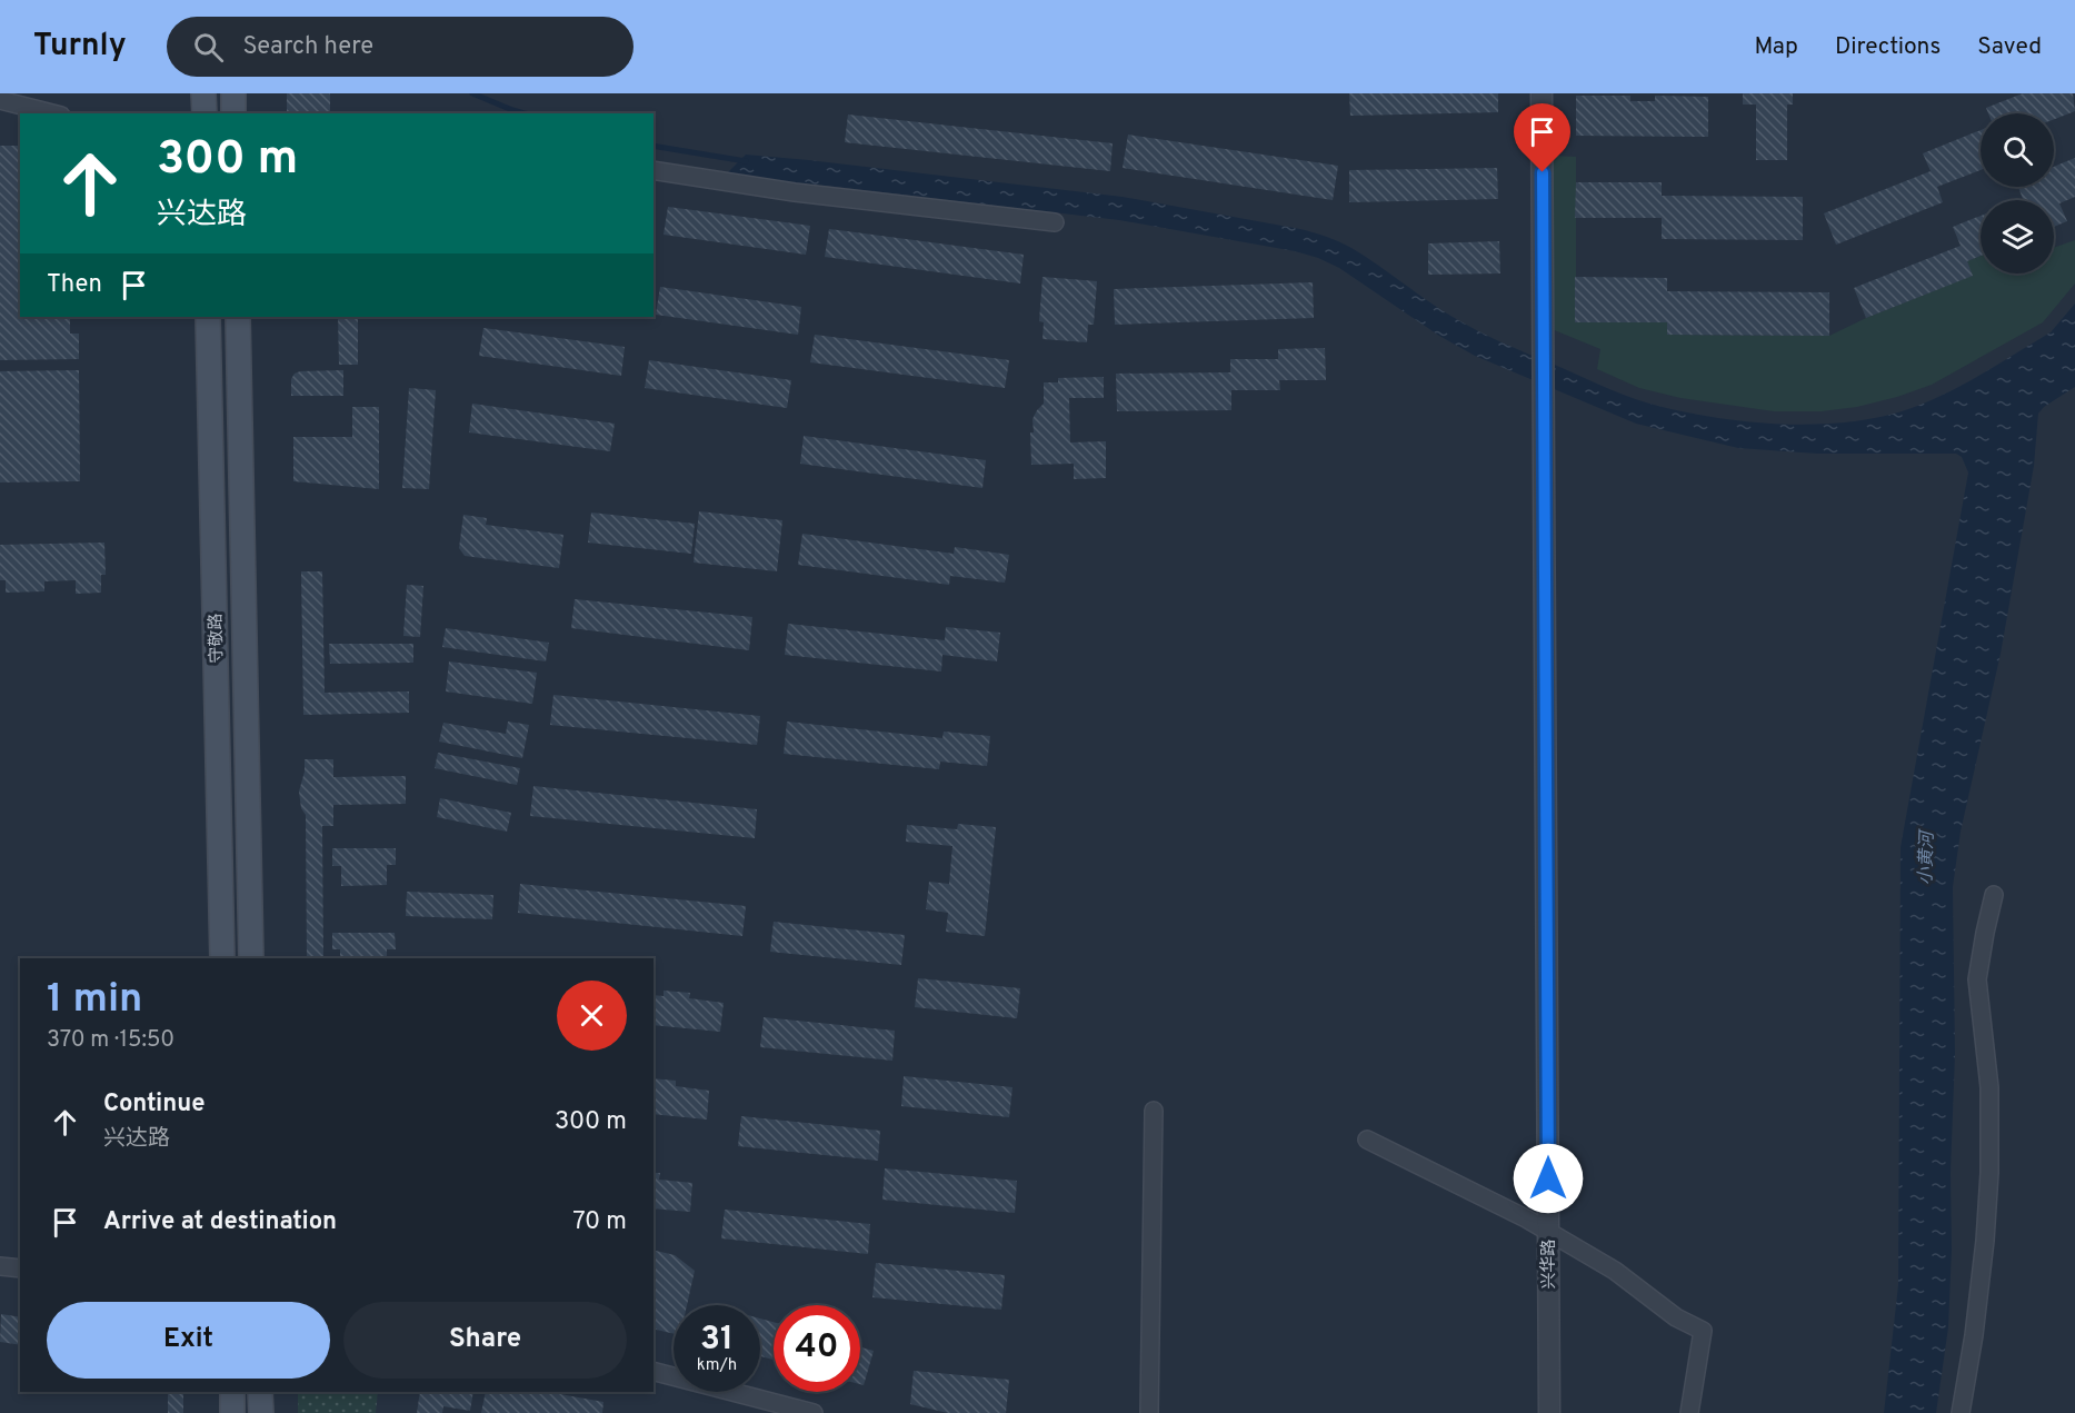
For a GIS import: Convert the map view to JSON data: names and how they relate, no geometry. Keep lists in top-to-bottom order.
{
  "streets": {
    "main road": ["守敬路"],
    "street": ["兴华路"]
  },
  "water": ["小黄河"],
  "page": {
    "header": "Turnly",
    "search": "Search here",
    "nav": ["Map", "Directions", "Saved"],
    "turn": ["300 m", "兴达路"],
    "then": "Then",
    "heading": ["1 min", "370 m · 15:50"],
    "list": [
      {
        "name": "Continue",
        "note": "兴达路",
        "value": "300 m"
      },
      {
        "name": "Arrive at destination",
        "value": "70 m"
      }
    ],
    "buttons": ["Exit", "Share"],
    "speed": "31 km/h",
    "limit": "40"
  }
}
